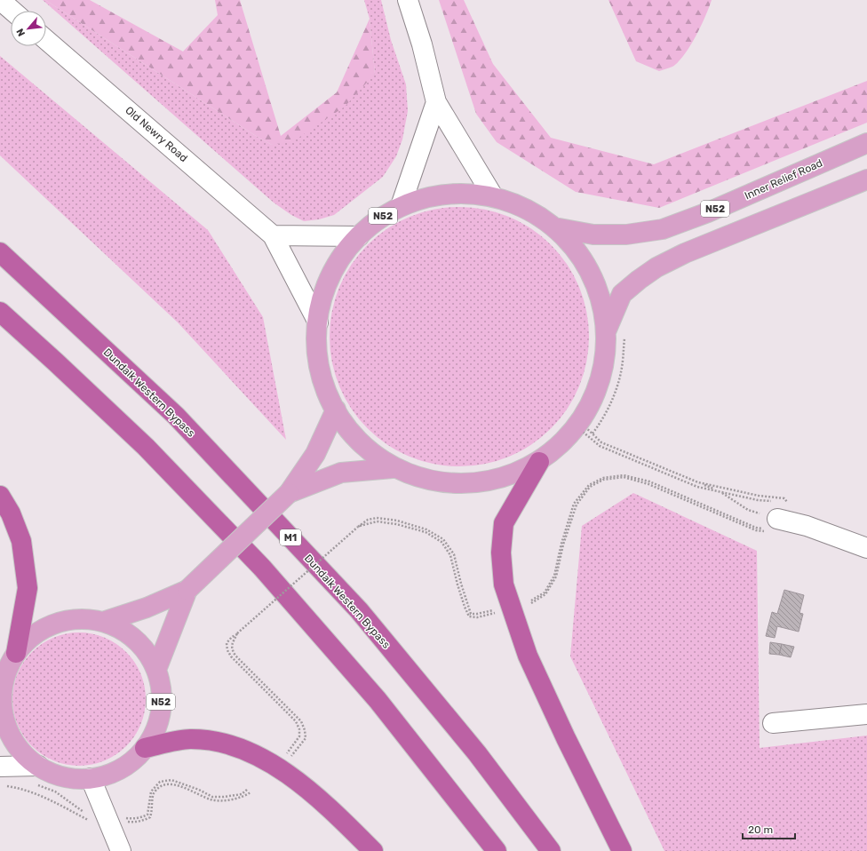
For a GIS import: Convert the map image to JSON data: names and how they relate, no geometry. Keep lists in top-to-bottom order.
{
  "streets": {
    "highway": ["Dundalk Western Bypass", "M1"],
    "main road": ["Old Newry Road", "Inner Relief Road", "N52"]
  },
  "crossings": [
    ["Old Newry Road", "N52"],
    ["Inner Relief Road", "N52"]
  ],
  "scale_bar": "20 m",
  "north": "bottom left"
}
